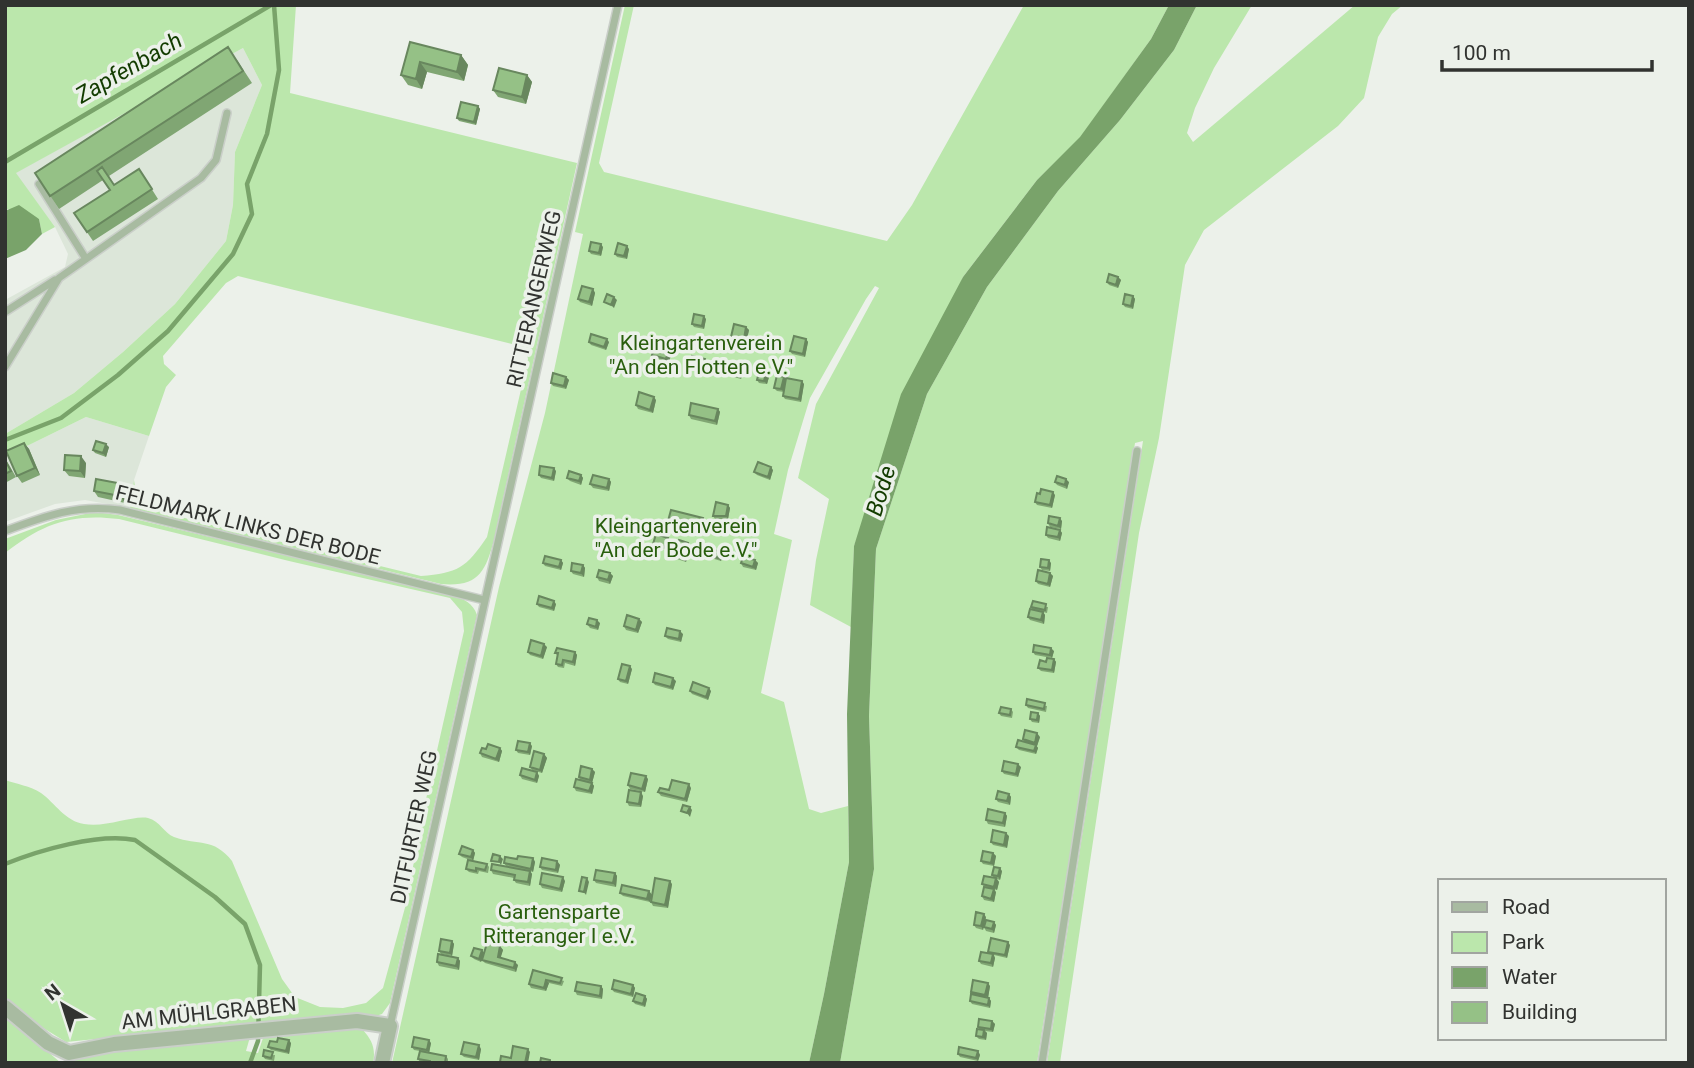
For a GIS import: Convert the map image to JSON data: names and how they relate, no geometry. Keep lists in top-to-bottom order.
{
  "streets": {
    "street": ["DITFURTER WEG", "AM MÜHLGRABEN"],
    "lane": ["RITTERANGERWEG", "FELDMARK LINKS DER BODE"]
  },
  "crossings": [
    ["RITTERANGERWEG", "FELDMARK LINKS DER BODE"],
    ["RITTERANGERWEG", "DITFURTER WEG"],
    ["FELDMARK LINKS DER BODE", "DITFURTER WEG"],
    ["DITFURTER WEG", "AM MÜHLGRABEN"]
  ],
  "water": ["Zapfenbach", "Bode"],
  "parks": ["Kleingartenverein \"An den Flotten e.V.\"", "Kleingartenverein \"An der Bode e.V.\"", "Gartensparte Ritteranger I e.V."],
  "legend": [
    "Road",
    "Park",
    "Water",
    "Building"
  ],
  "scale_bar": "100 m",
  "north": "top left"
}
